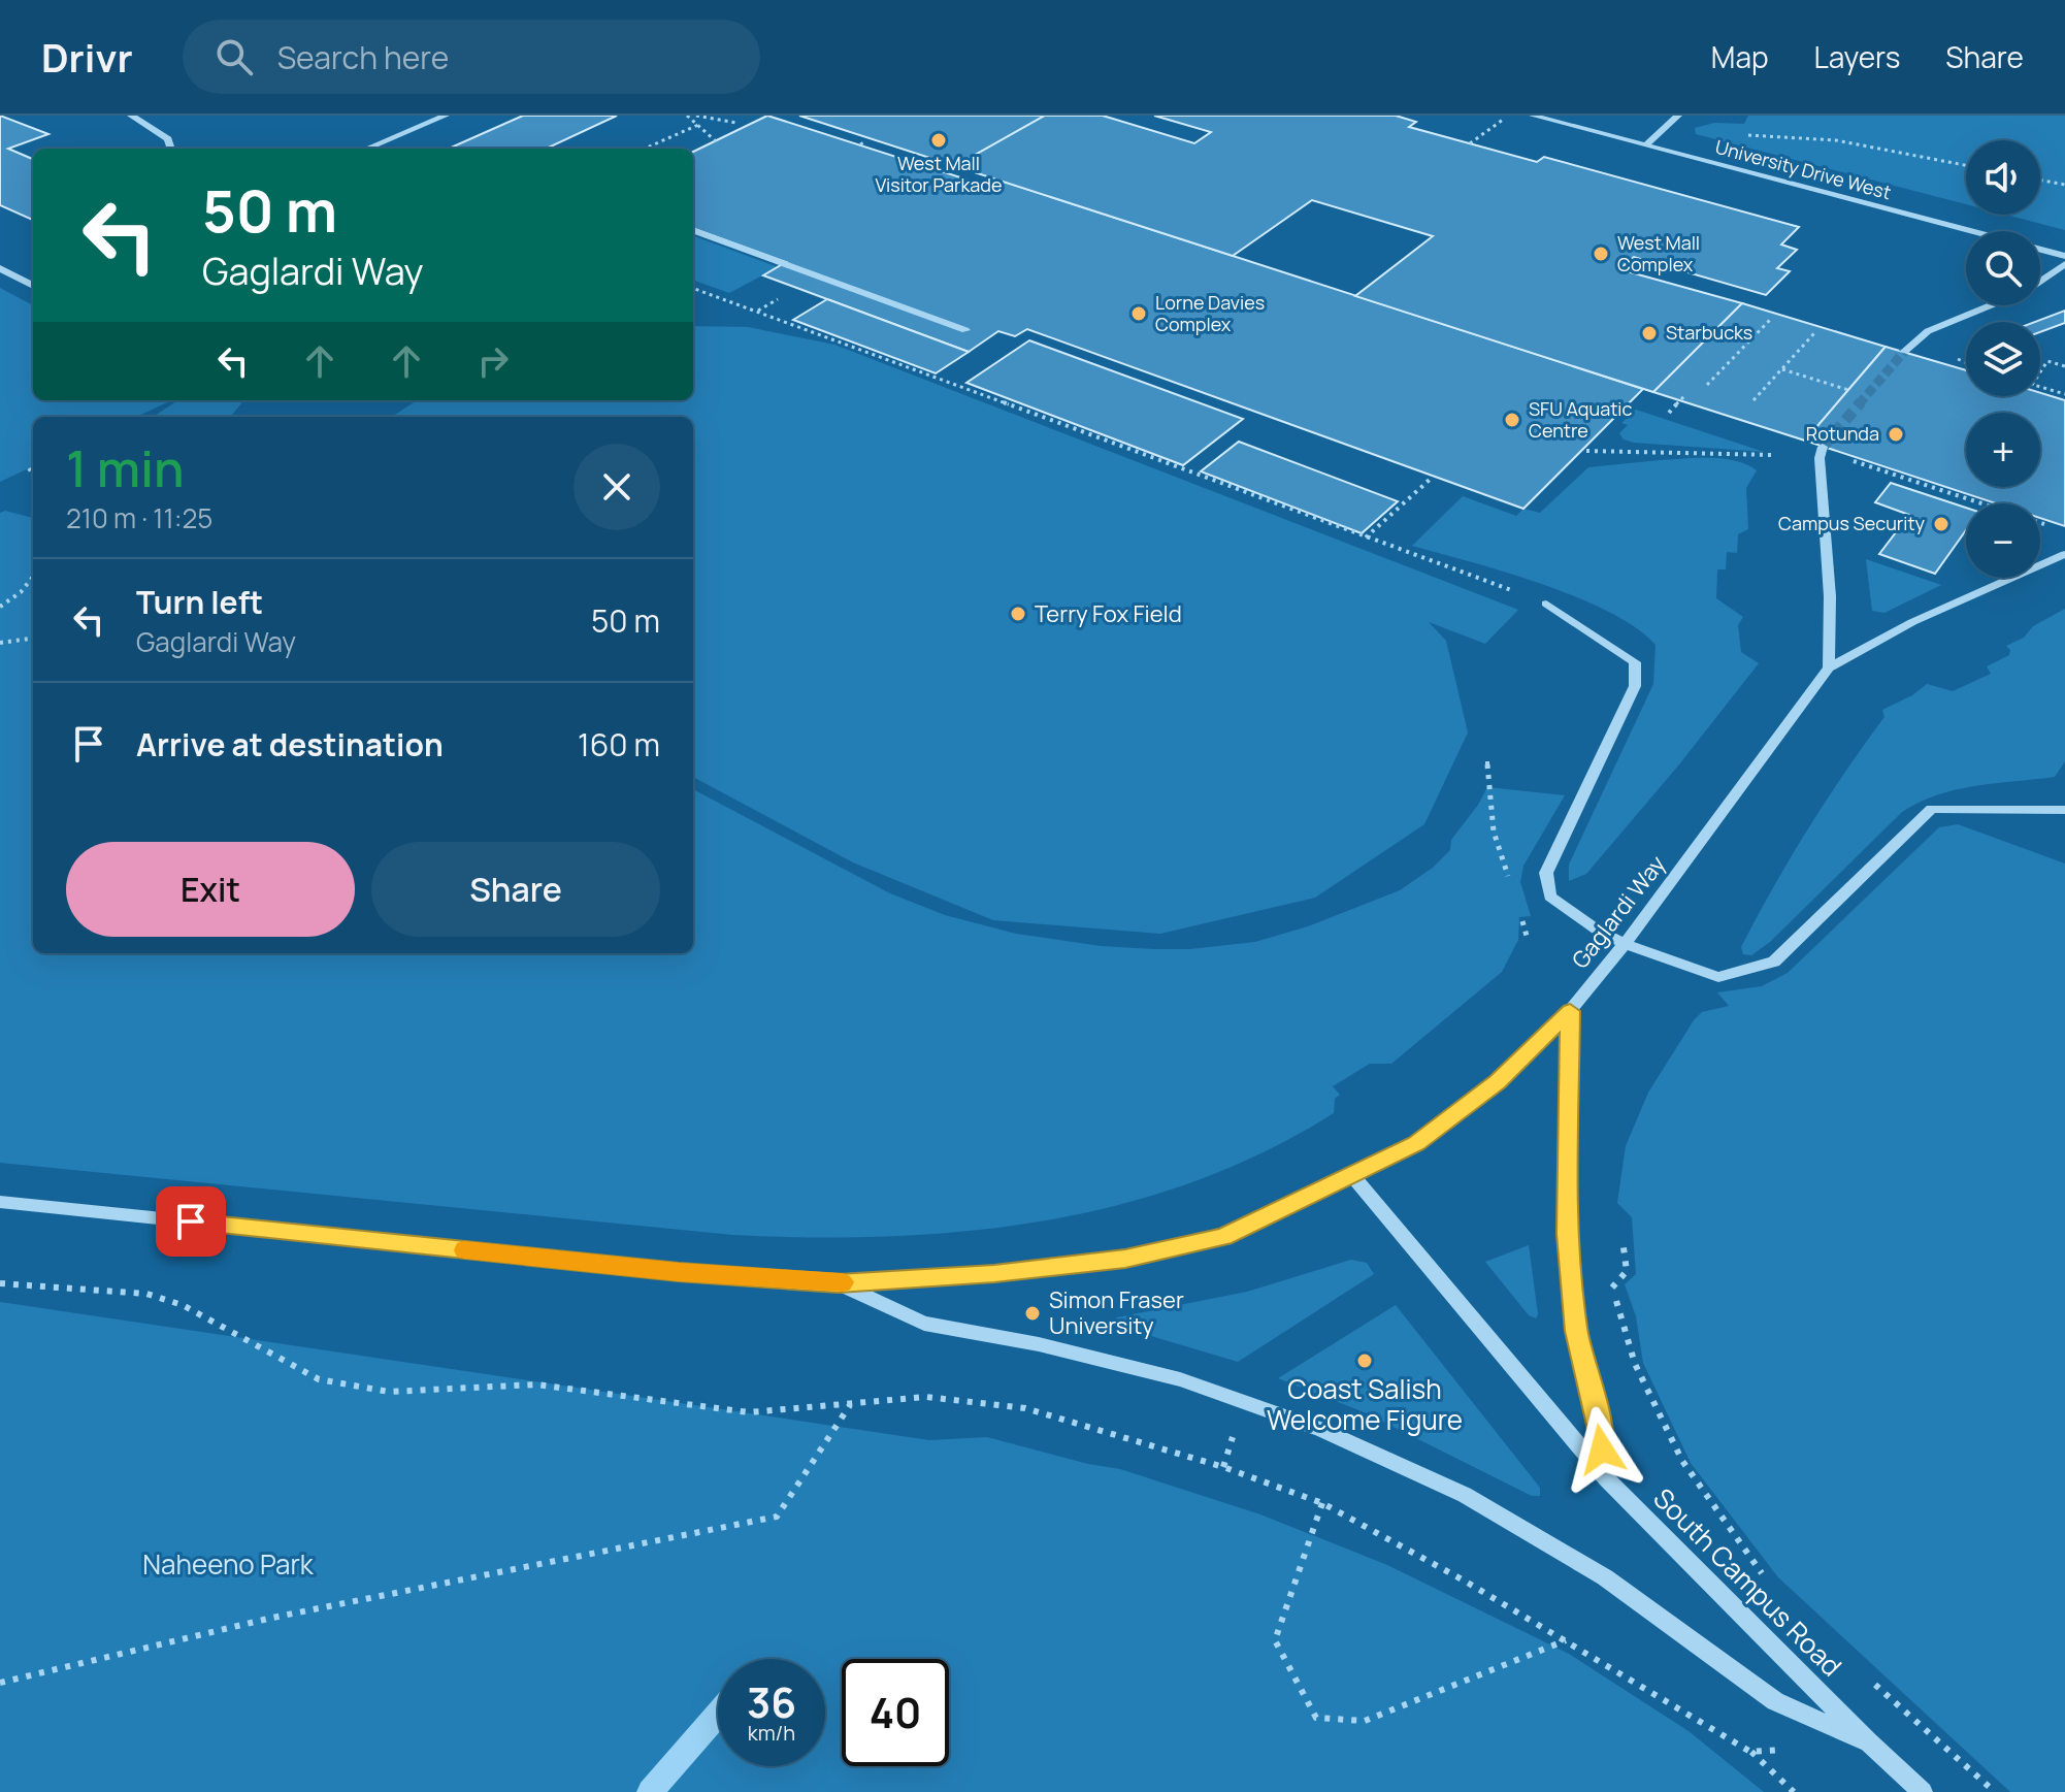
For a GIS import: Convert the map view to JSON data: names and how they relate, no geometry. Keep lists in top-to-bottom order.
{
  "streets": {
    "street": ["University Drive West", "Gaglardi Way", "South Campus Road"]
  },
  "crossings": [
    ["Gaglardi Way", "South Campus Road"]
  ],
  "parks": ["Naheeno Park"],
  "places": [
    "West Mall Visitor Parkade",
    "West Mall Complex",
    "Lorne Davies Complex",
    "Starbucks",
    "SFU Aquatic Centre",
    "Rotunda",
    "Campus Security",
    "Terry Fox Field",
    "Simon Fraser University",
    "Coast Salish Welcome Figure"
  ],
  "page": {
    "header": "Drivr",
    "search": "Search here",
    "nav": ["Map", "Layers", "Share"],
    "map_buttons": ["+", "−"],
    "turn": ["50 m", "Gaglardi Way"],
    "heading": ["1 min", "210 m · 11:25"],
    "list": [
      {
        "name": "Turn left",
        "note": "Gaglardi Way",
        "value": "50 m"
      },
      {
        "name": "Arrive at destination",
        "value": "160 m"
      }
    ],
    "buttons": ["Exit", "Share"],
    "speed": "36 km/h",
    "limit": "40"
  }
}
